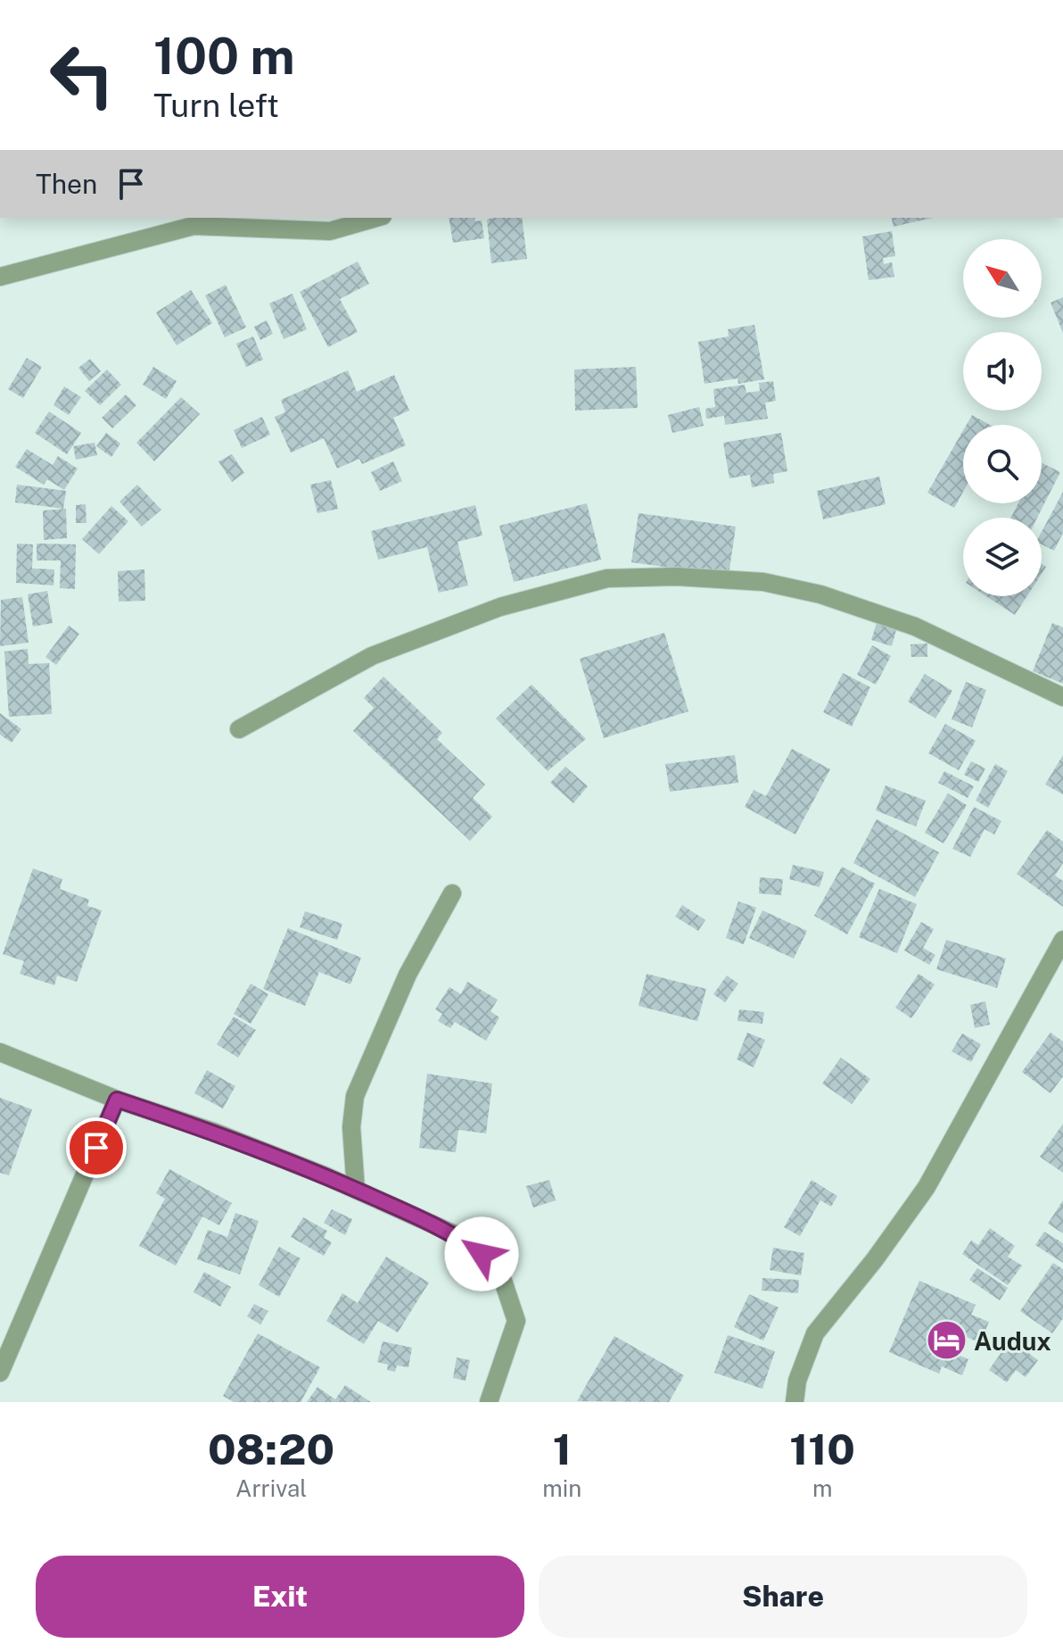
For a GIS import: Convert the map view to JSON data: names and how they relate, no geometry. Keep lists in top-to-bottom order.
{
  "places": {
    "hotel": ["Audux"]
  },
  "north": "top left",
  "page": {
    "turn": ["100 m", "Turn left"],
    "then": "Then",
    "eta": [
      "08:20",
      "Arrival",
      "1",
      "min",
      "110",
      "m"
    ],
    "buttons": ["Exit", "Share"]
  }
}
